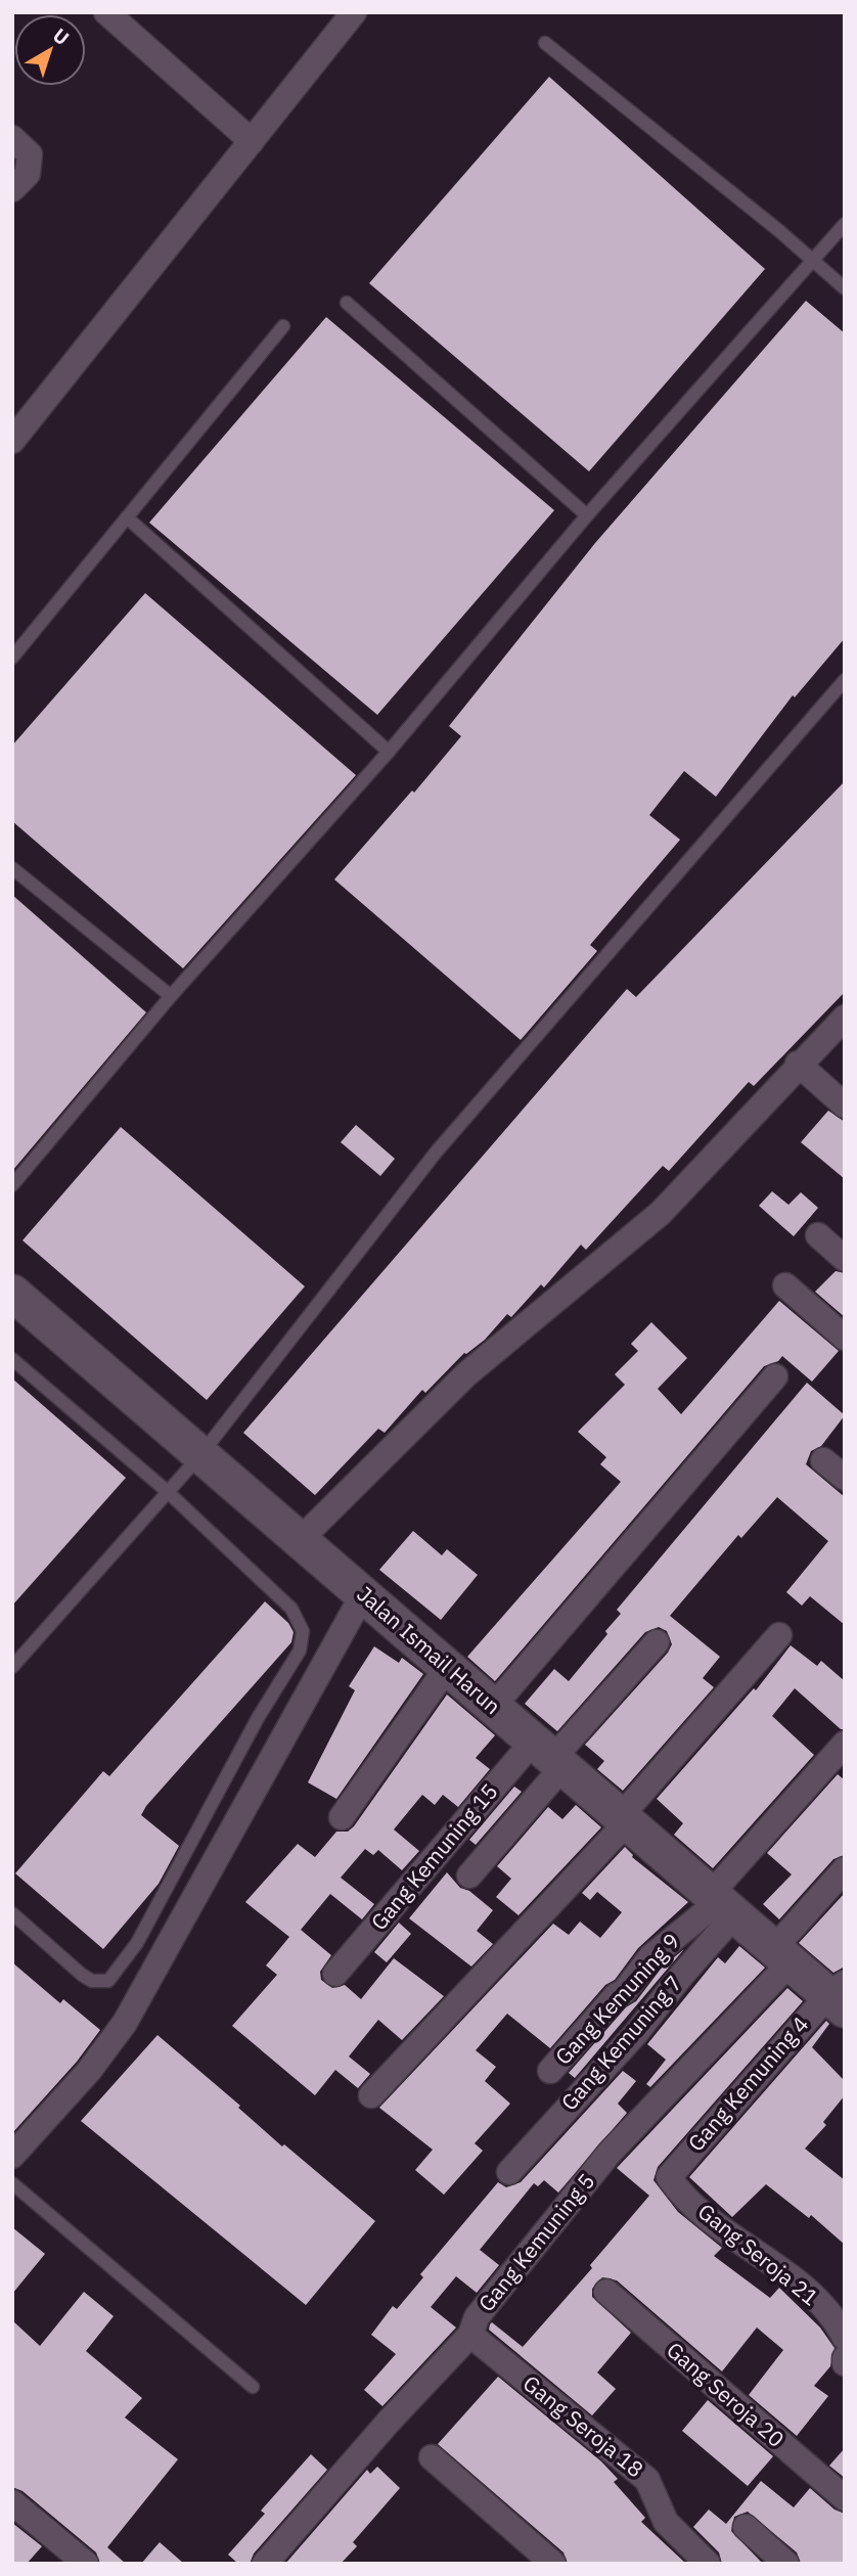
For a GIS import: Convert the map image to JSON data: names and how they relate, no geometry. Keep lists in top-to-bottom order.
{
  "streets": {
    "street": [
      "Jalan Ismail Harun",
      "Gang Kemuning 15",
      "Gang Kemuning 9",
      "Gang Kemuning 7",
      "Gang Kemuning 4",
      "Gang Kemuning 5",
      "Gang Seroja 21",
      "Gang Seroja 20",
      "Gang Seroja 18"
    ]
  },
  "crossings": [
    ["Jalan Ismail Harun", "Gang Kemuning 15"],
    ["Jalan Ismail Harun", "Gang Kemuning 9"],
    ["Jalan Ismail Harun", "Gang Kemuning 7"],
    ["Jalan Ismail Harun", "Gang Kemuning 4"],
    ["Jalan Ismail Harun", "Gang Kemuning 5"],
    ["Gang Kemuning 9", "Gang Kemuning 7"],
    ["Gang Kemuning 4", "Gang Seroja 21"],
    ["Gang Kemuning 5", "Gang Seroja 18"]
  ],
  "north": "top right"
}
